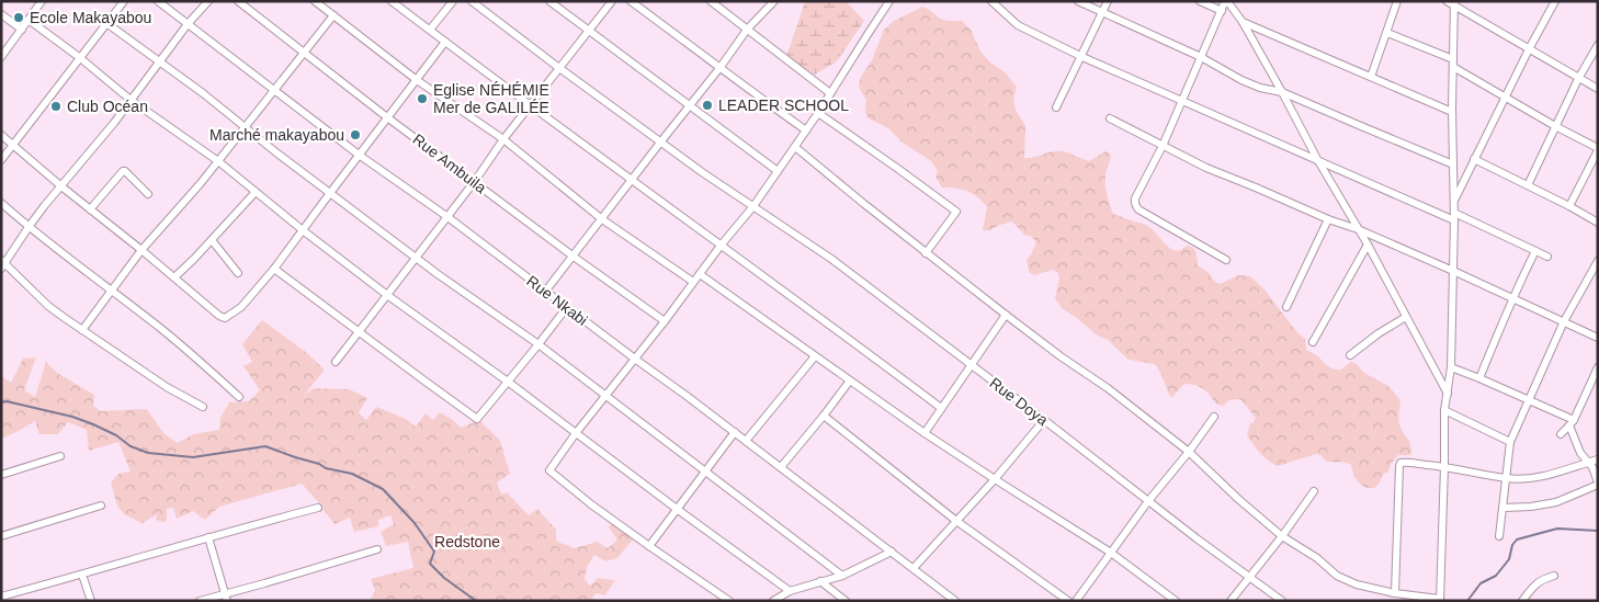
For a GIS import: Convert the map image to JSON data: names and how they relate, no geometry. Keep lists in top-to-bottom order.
{
  "streets": {
    "street": ["Rue Ambuila", "Rue Nkabi", "Rue Doya"]
  },
  "parks": ["Redstone"],
  "places": [
    "Ecole Makayabou",
    "Eglise NÉHÉMIE Mer de GALILÉE",
    "LEADER SCHOOL",
    "Club Océan",
    "Marché makayabou"
  ]
}
